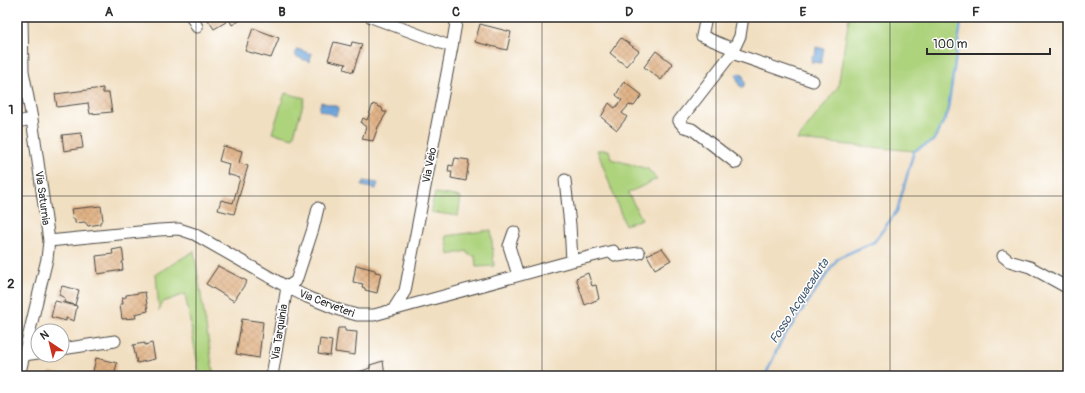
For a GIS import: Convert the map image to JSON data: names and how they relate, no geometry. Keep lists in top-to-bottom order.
{
  "streets": {
    "street": [
      "Via Veio",
      "Via Saturnia",
      "Via Cerveteri",
      "Via Tarquinia"
    ]
  },
  "crossings": [
    ["Via Veio", "Via Cerveteri"],
    ["Via Saturnia", "Via Cerveteri"],
    ["Via Cerveteri", "Via Tarquinia"]
  ],
  "water": ["Fosso Acquacaduta"],
  "scale_bar": "100 m",
  "north": "top left",
  "grid": {
    "columns": [
      "A",
      "B",
      "C",
      "D",
      "E",
      "F"
    ],
    "rows": ["1", "2"]
  }
}
